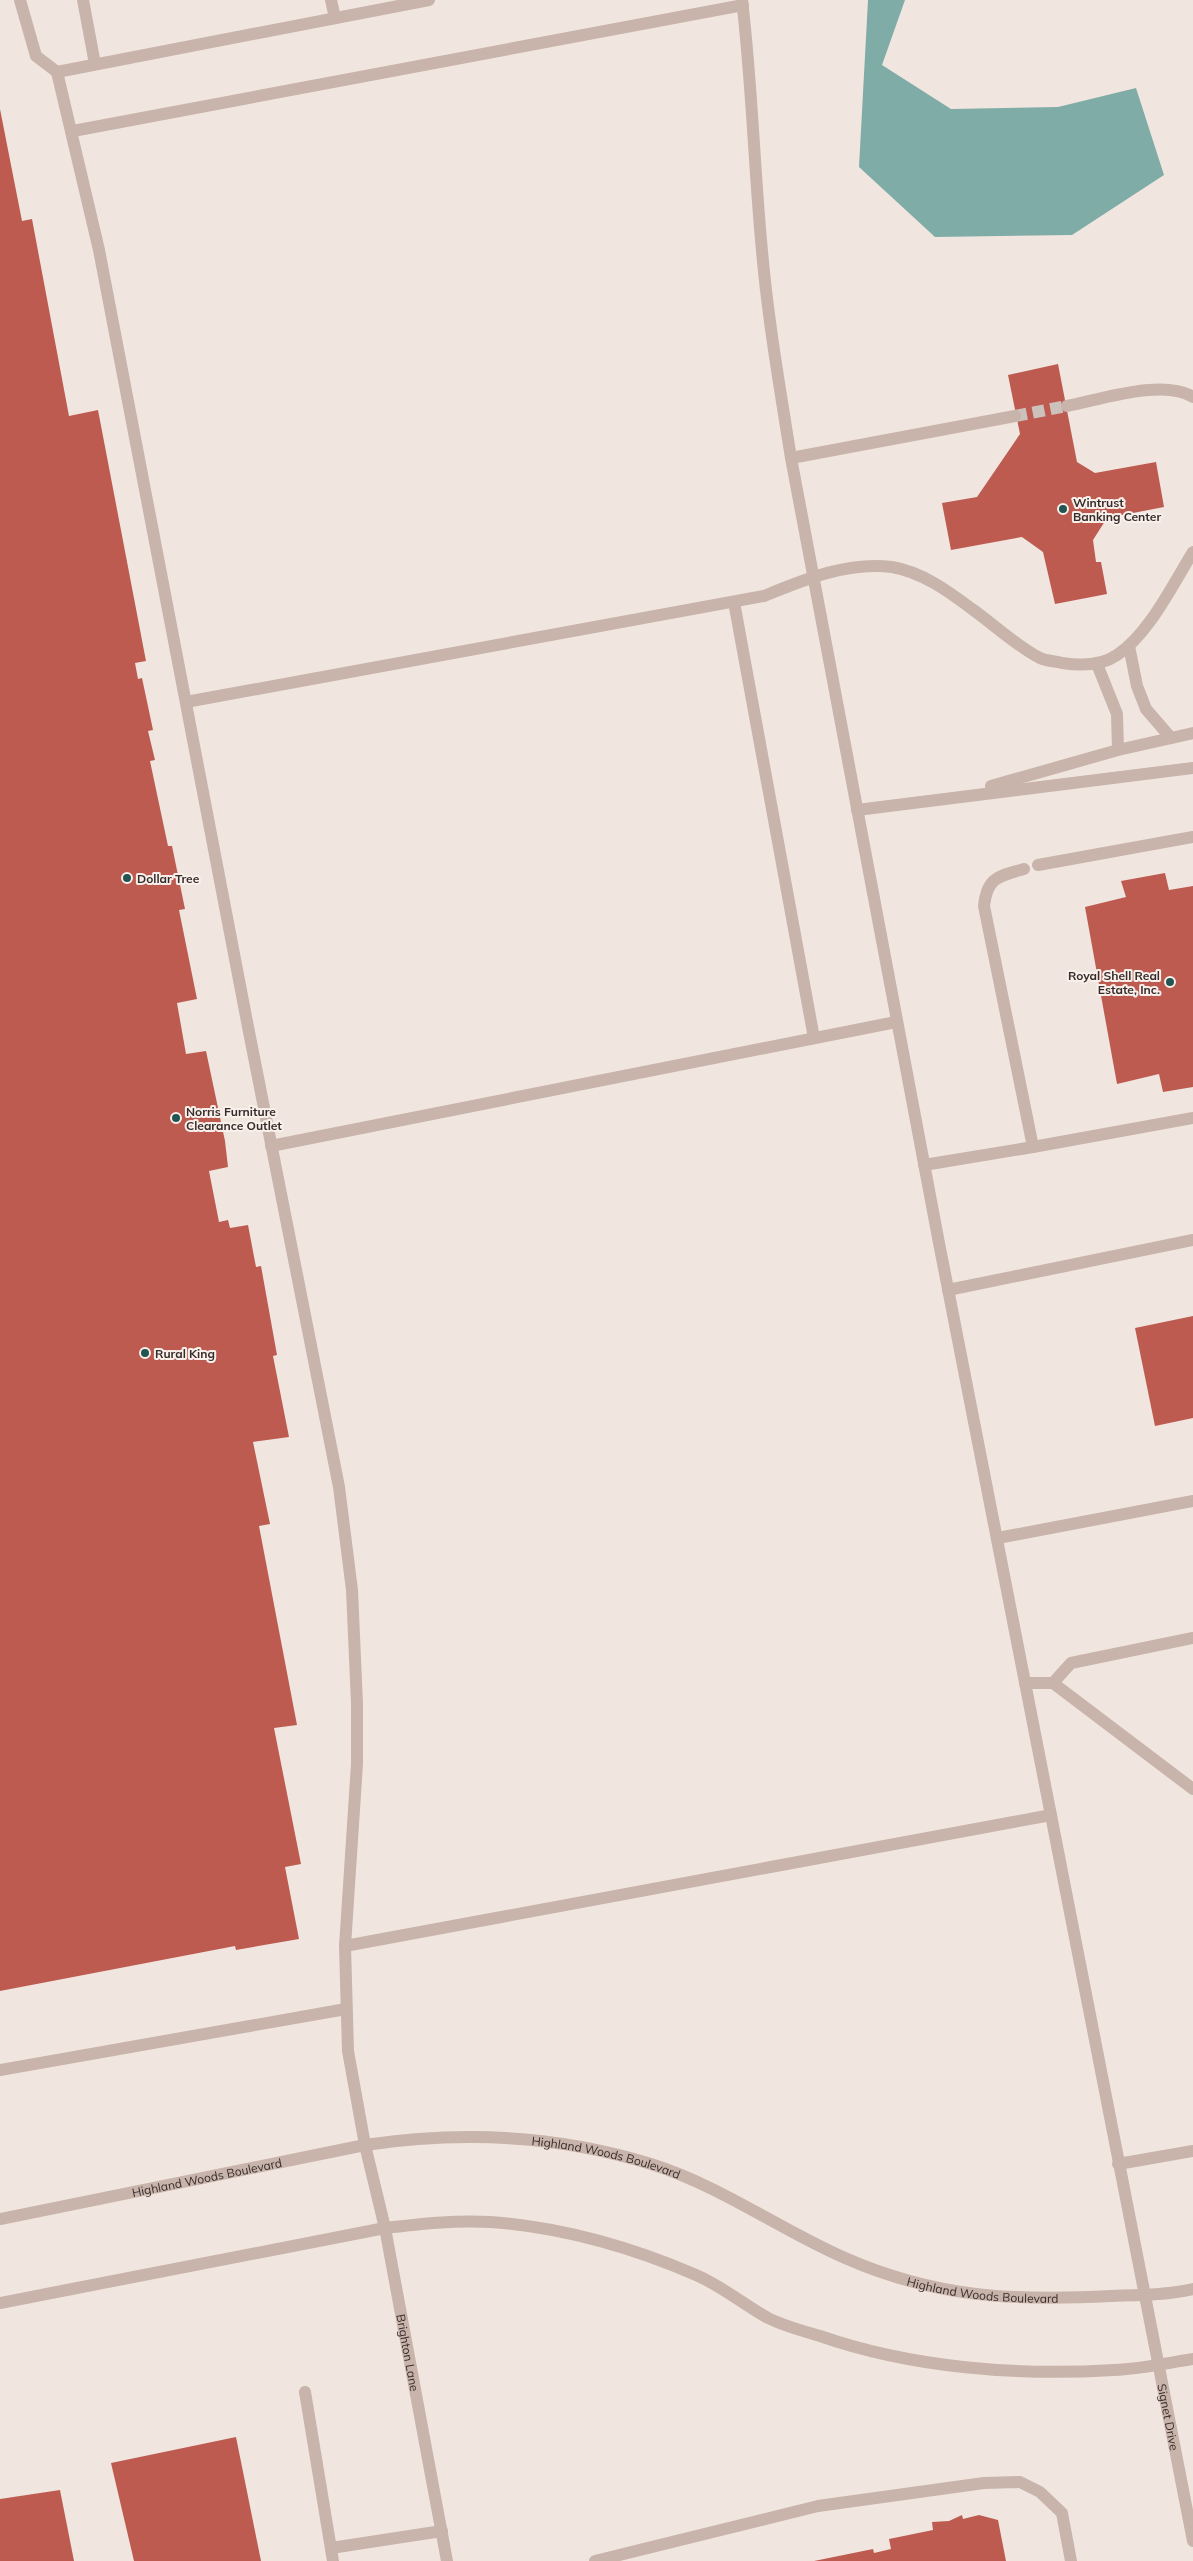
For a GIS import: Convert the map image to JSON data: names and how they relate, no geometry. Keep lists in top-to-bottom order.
{
  "streets": {
    "street": ["Highland Woods Boulevard", "Brighton Lane", "Signet Drive"]
  },
  "crossings": [
    ["Highland Woods Boulevard", "Brighton Lane"],
    ["Highland Woods Boulevard", "Signet Drive"]
  ],
  "places": [
    "Wintrust Banking Center",
    "Dollar Tree",
    "Royal Shell Real Estate, Inc.",
    "Norris Furniture Clearance Outlet",
    "Rural King"
  ]
}
